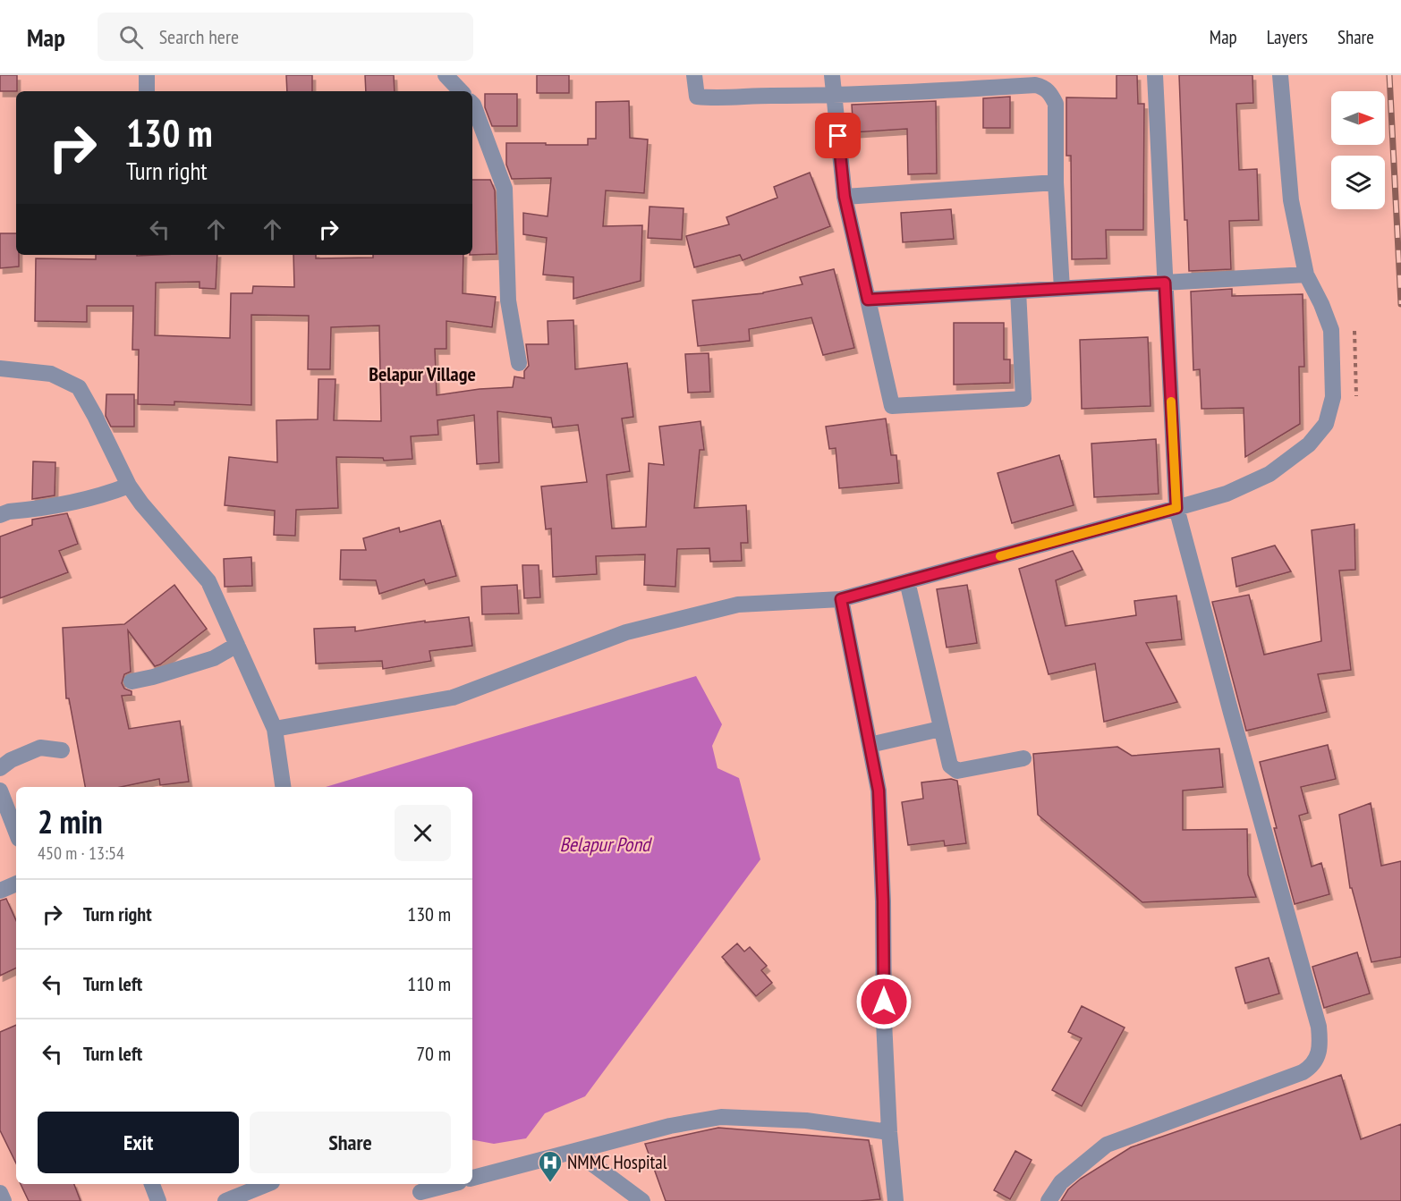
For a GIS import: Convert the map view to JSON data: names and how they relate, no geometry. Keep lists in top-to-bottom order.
{
  "districts": ["Belapur Village"],
  "water": ["Belapur Pond"],
  "places": {
    "hospital": ["NMMC Hospital"]
  },
  "north": "right",
  "page": {
    "header": "Map",
    "search": "Search here",
    "nav": ["Map", "Layers", "Share"],
    "turn": ["130 m", "Turn right"],
    "heading": ["2 min", "450 m · 13:54"],
    "list": [
      {
        "name": "Turn right",
        "value": "130 m"
      },
      {
        "name": "Turn left",
        "value": "110 m"
      },
      {
        "name": "Turn left",
        "value": "70 m"
      }
    ],
    "buttons": ["Exit", "Share"]
  }
}
